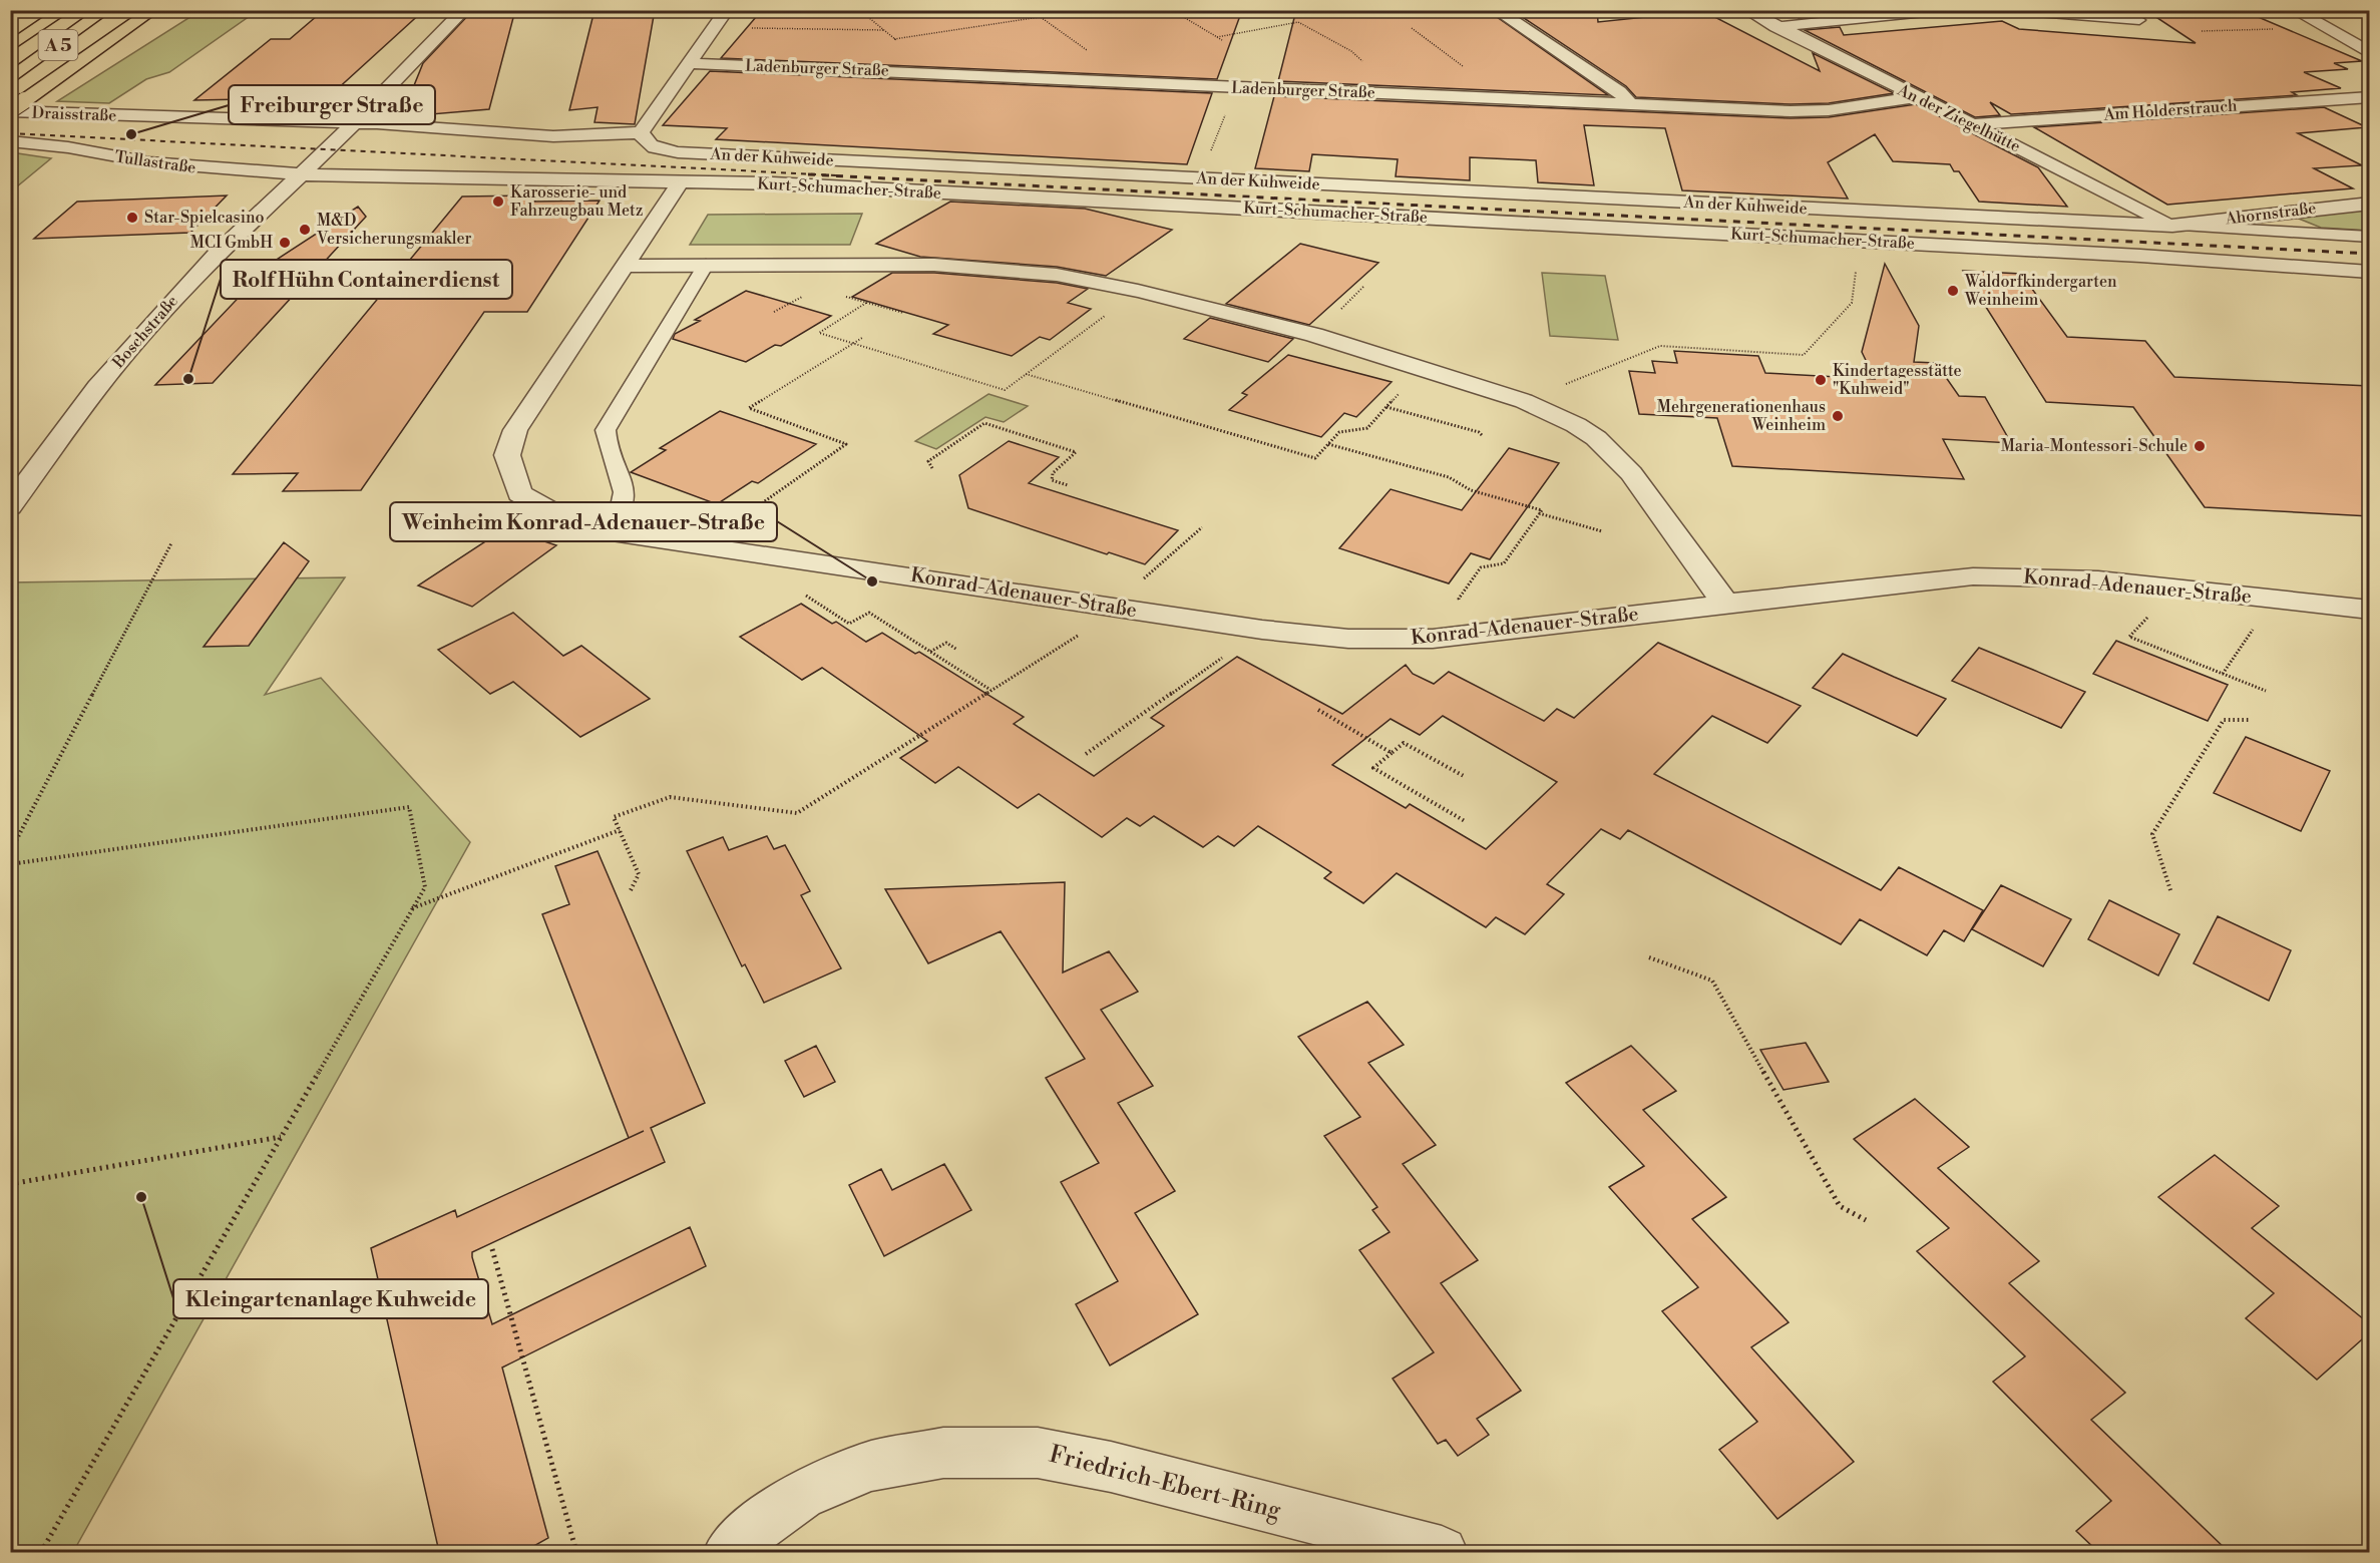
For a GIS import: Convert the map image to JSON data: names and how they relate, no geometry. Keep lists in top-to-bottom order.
{
  "streets": {
    "highway": ["A 5"],
    "street": [
      "Ladenburger Straße",
      "Am Holderstrauch",
      "Draisstraße",
      "An der Ziegelhütte",
      "An der Kuhweide",
      "Tullastraße",
      "Kurt-Schumacher-Straße",
      "Ahornstraße",
      "Boschstraße",
      "Konrad-Adenauer-Straße",
      "Friedrich-Ebert-Ring"
    ]
  },
  "crossings": [
    ["Ladenburger Straße", "An der Ziegelhütte"],
    ["Am Holderstrauch", "An der Ziegelhütte"],
    ["Draisstraße", "Boschstraße"],
    ["An der Ziegelhütte", "An der Kuhweide"],
    ["An der Ziegelhütte", "Ahornstraße"],
    ["An der Kuhweide", "Ahornstraße"],
    ["Tullastraße", "Kurt-Schumacher-Straße"],
    ["Tullastraße", "Boschstraße"],
    ["Kurt-Schumacher-Straße", "Boschstraße"]
  ],
  "places": [
    "Freiburger Straße",
    "Karosserie- und Fahrzeugbau Metz",
    "Star-Spielcasino",
    "M&D Versicherungsmakler",
    "MCI GmbH",
    "Waldorfkindergarten Weinheim",
    "Rolf Hühn Containerdienst",
    "Kindertagesstätte \"Kuhweid\"",
    "Mehrgenerationenhaus Weinheim",
    "Maria-Montessori-Schule",
    "Weinheim Konrad-Adenauer-Straße",
    "Kleingartenanlage Kuhweide"
  ]
}
